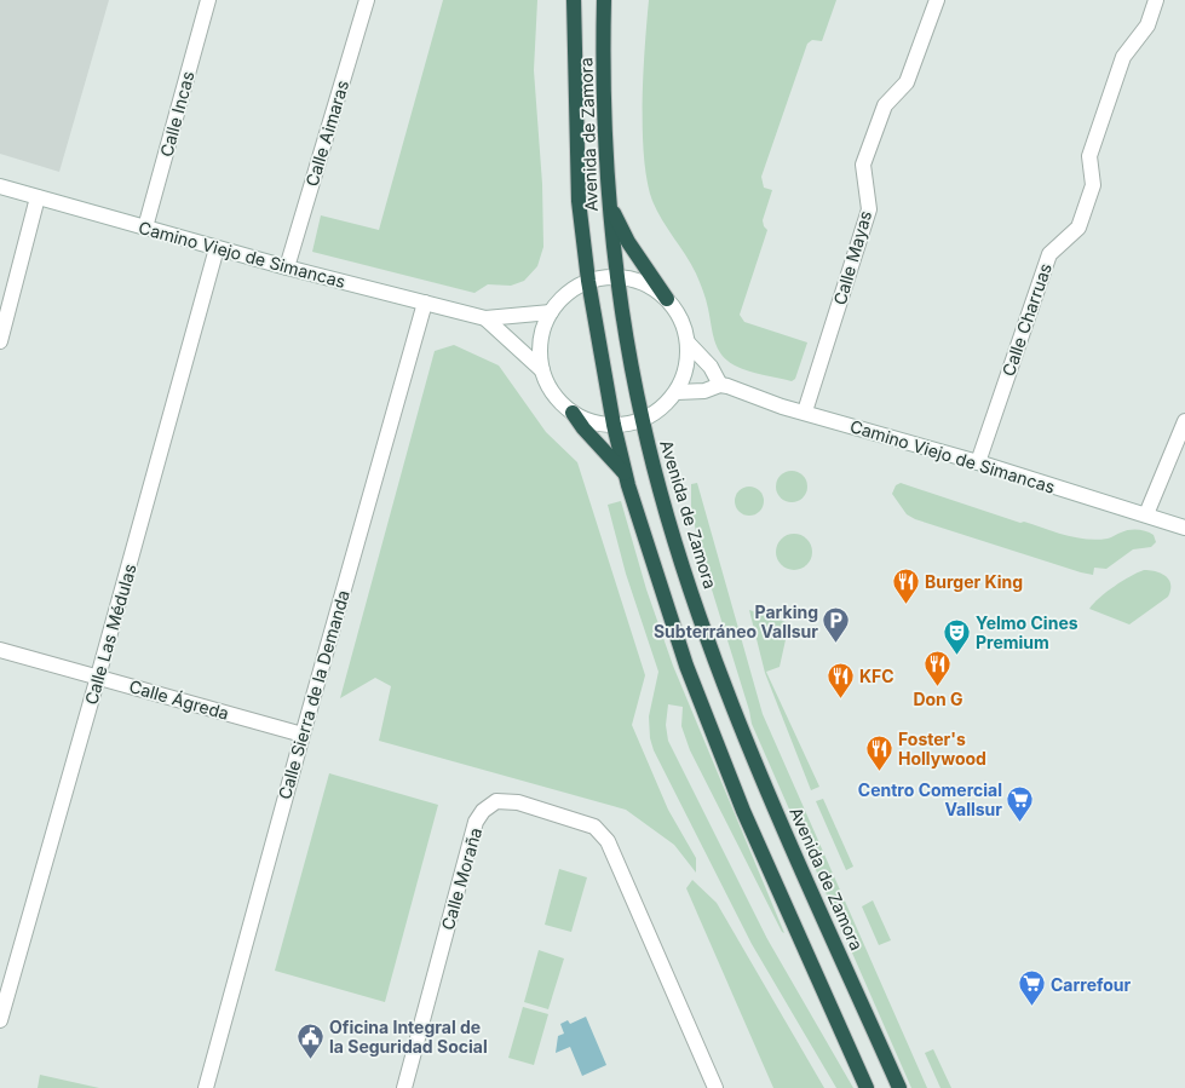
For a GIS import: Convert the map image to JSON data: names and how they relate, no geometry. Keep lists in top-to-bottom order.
{
  "streets": {
    "highway": ["Avenida de Zamora"],
    "street": [
      "Calle Incas",
      "Calle Aimaras",
      "Camino Viejo de Simancas",
      "Calle Mayas",
      "Calle Charruas",
      "Calle Las Médulas",
      "Calle Sierra de la Demanda",
      "Calle Ágreda",
      "Calle Moraña"
    ]
  },
  "crossings": [
    ["Calle Incas", "Camino Viejo de Simancas"],
    ["Calle Aimaras", "Camino Viejo de Simancas"],
    ["Camino Viejo de Simancas", "Calle Mayas"],
    ["Camino Viejo de Simancas", "Calle Charruas"],
    ["Camino Viejo de Simancas", "Calle Las Médulas"],
    ["Camino Viejo de Simancas", "Calle Sierra de la Demanda"],
    ["Calle Las Médulas", "Calle Ágreda"],
    ["Calle Sierra de la Demanda", "Calle Ágreda"]
  ],
  "places": {
    "restaurant": [
      "Burger King",
      "Don G",
      "KFC",
      "Foster's Hollywood"
    ],
    "parking": ["Parking Subterráneo Vallsur"],
    "theatre": ["Yelmo Cines Premium"],
    "supermarket": ["Centro Comercial Vallsur", "Carrefour"],
    "public building": ["Oficina Integral de la Seguridad Social"]
  }
}
